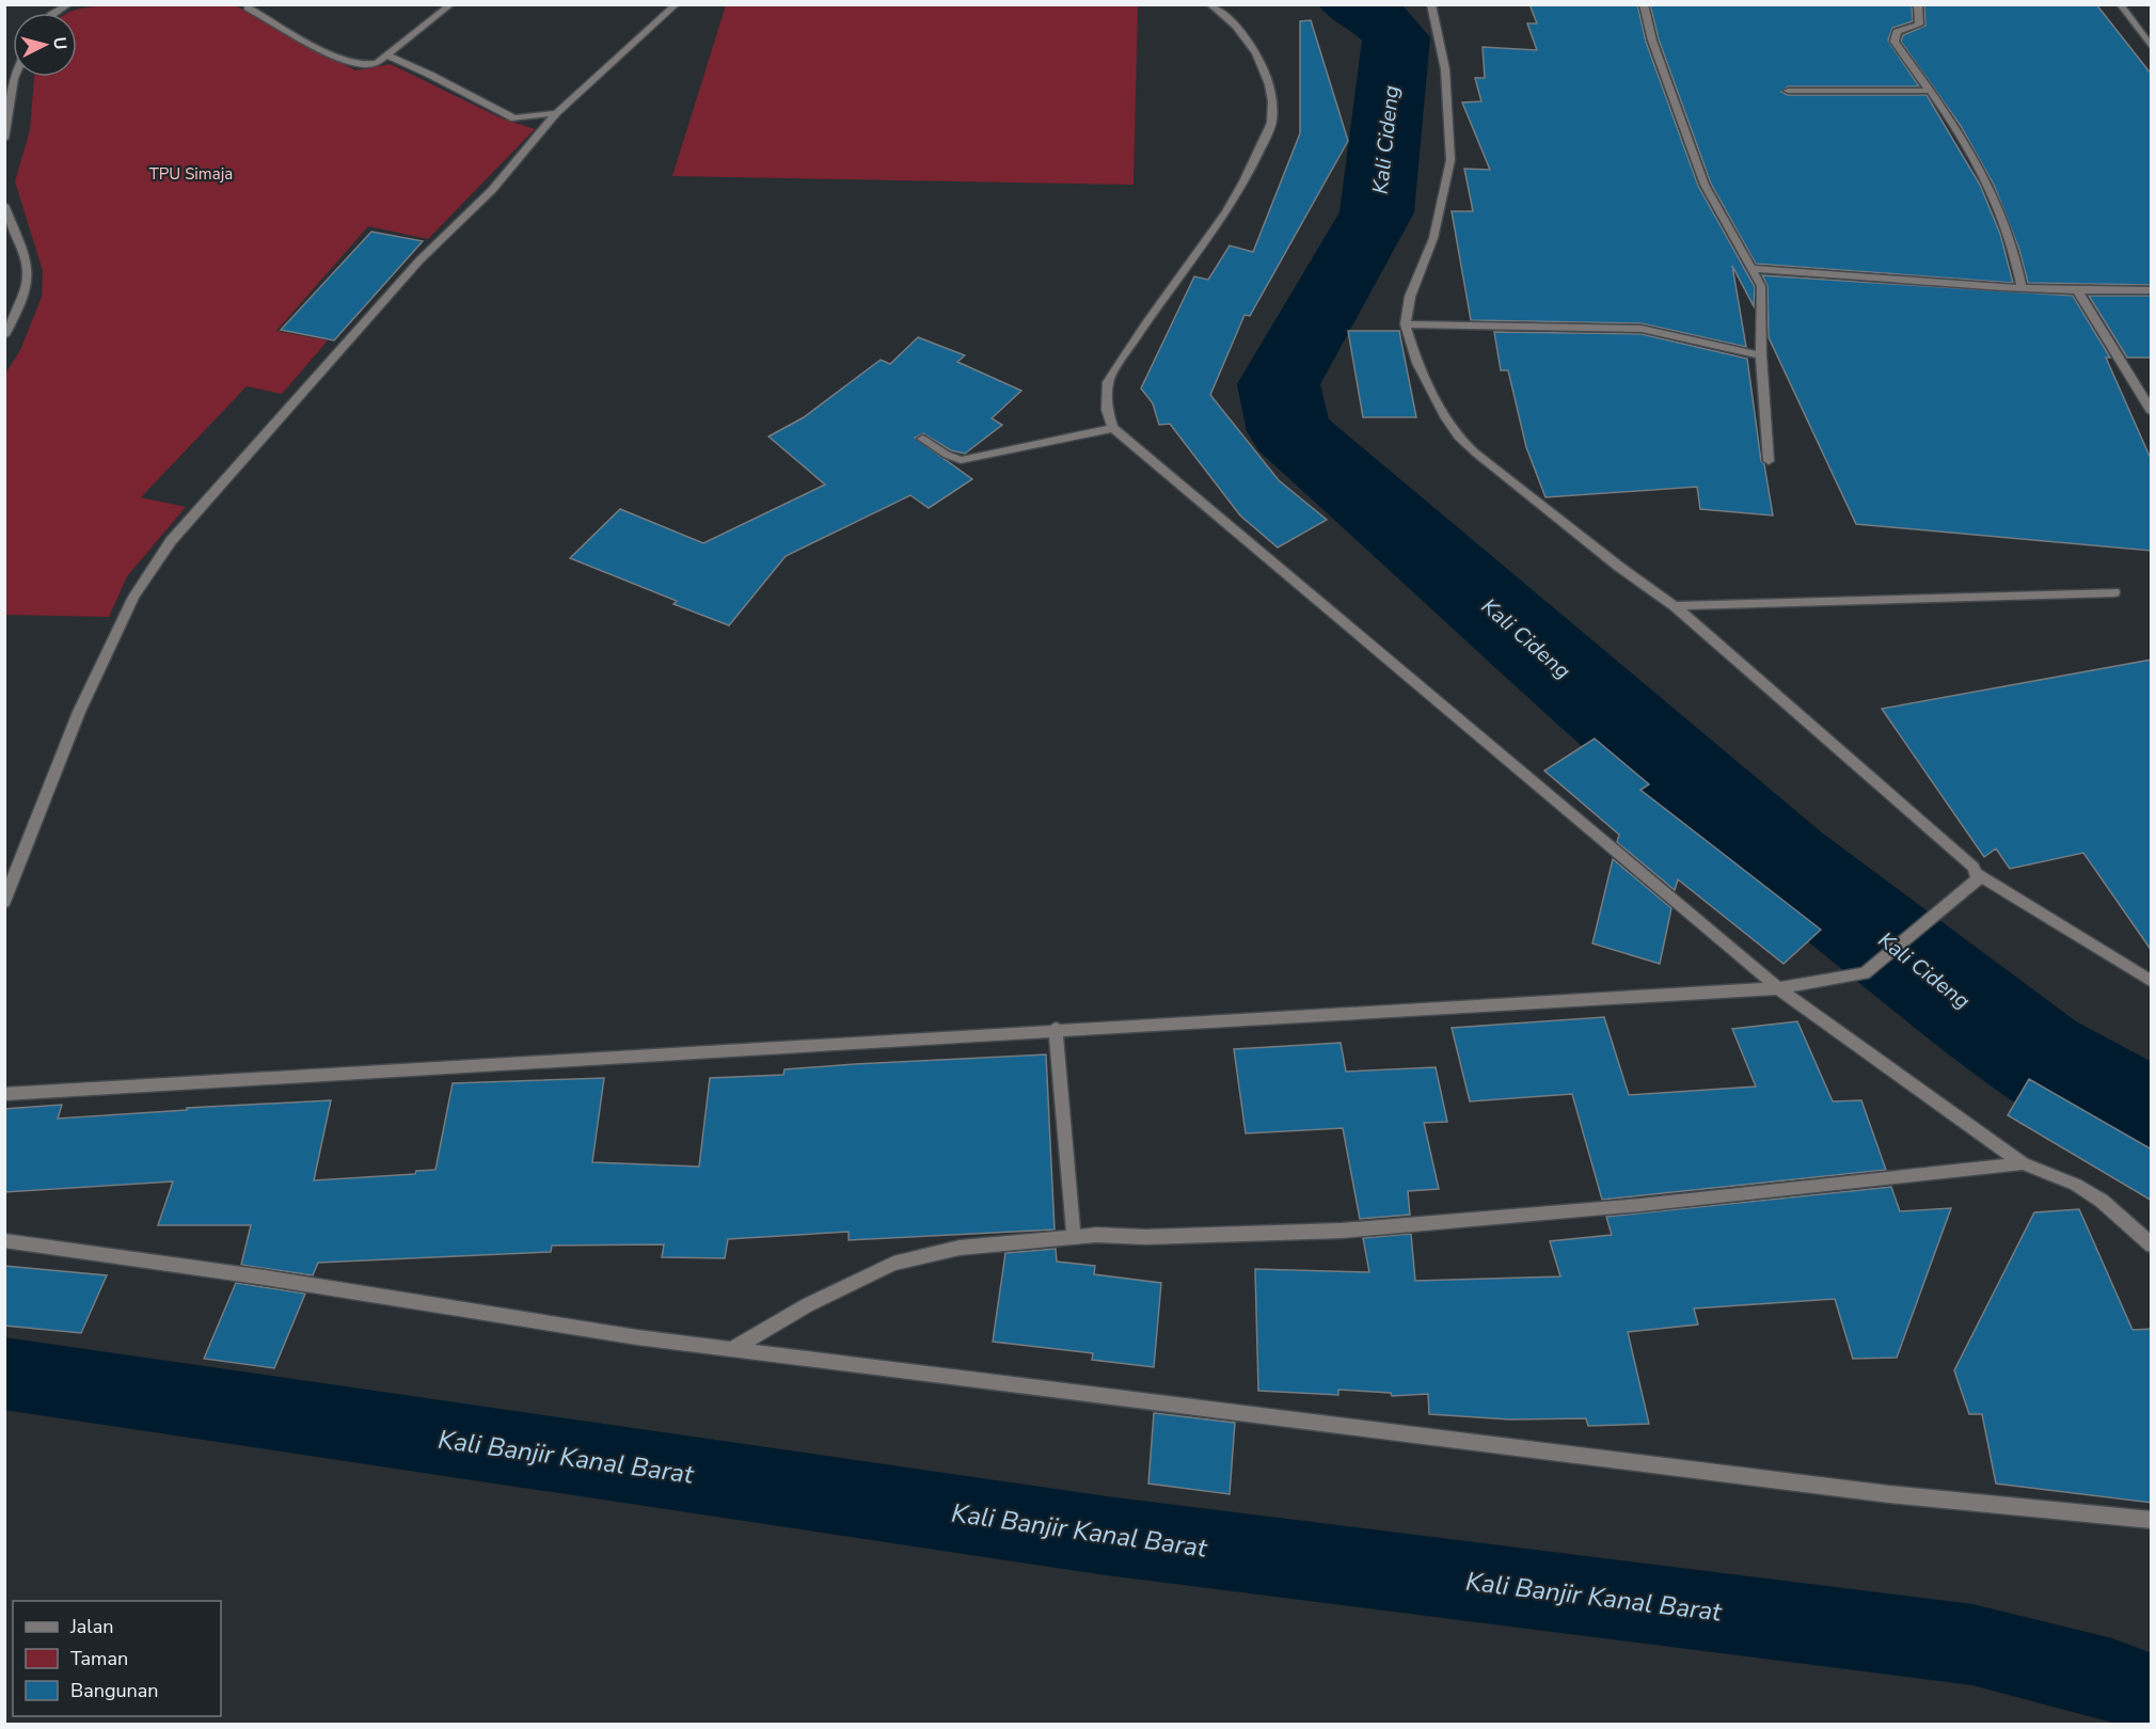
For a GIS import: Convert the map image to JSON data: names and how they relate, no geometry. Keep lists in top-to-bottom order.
{
  "water": ["Kali Cideng", "Kali Banjir Kanal Barat"],
  "parks": ["TPU Simaja"],
  "legend": ["Jalan", "Taman", "Bangunan"],
  "north": "right"
}
